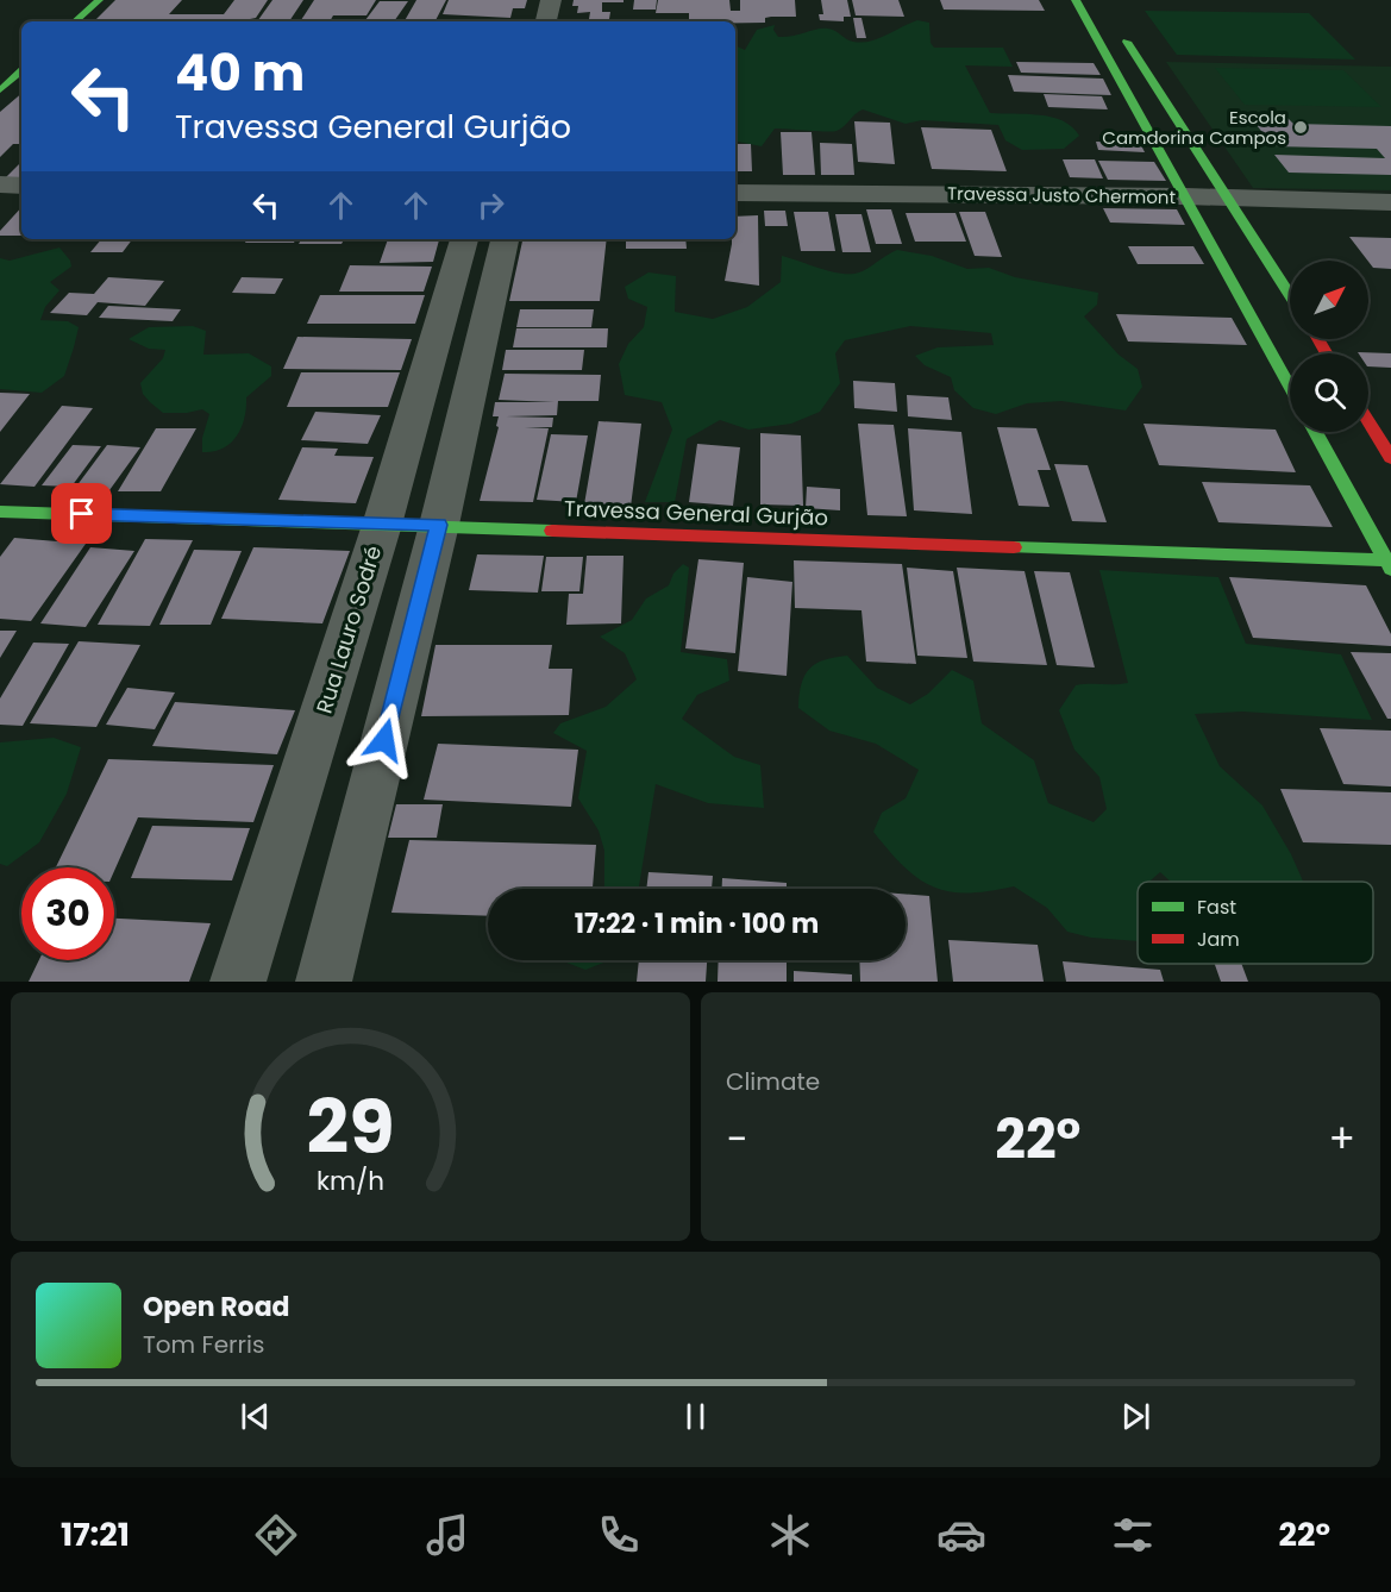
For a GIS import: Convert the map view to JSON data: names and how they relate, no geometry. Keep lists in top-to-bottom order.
{
  "streets": {
    "street": ["Travessa Justo Chermont", "Travessa General Gurjão", "Rua Lauro Sodré"]
  },
  "crossings": [
    ["Travessa General Gurjão", "Rua Lauro Sodré"]
  ],
  "places": ["Escola Camdorina Campos"],
  "legend": ["Fast", "Jam"],
  "north": "top right",
  "page": {
    "turn": ["40 m", "Travessa General Gurjão"],
    "limit": "30",
    "trip": "17:22 · 1 min · 100 m",
    "tile": "Climate",
    "heat": ["−", "22°", "+"],
    "song": ["Open Road", "Tom Ferris"],
    "tabs": ["17:21", "22°"],
    "gauge": ["29", "km/h"]
  }
}
